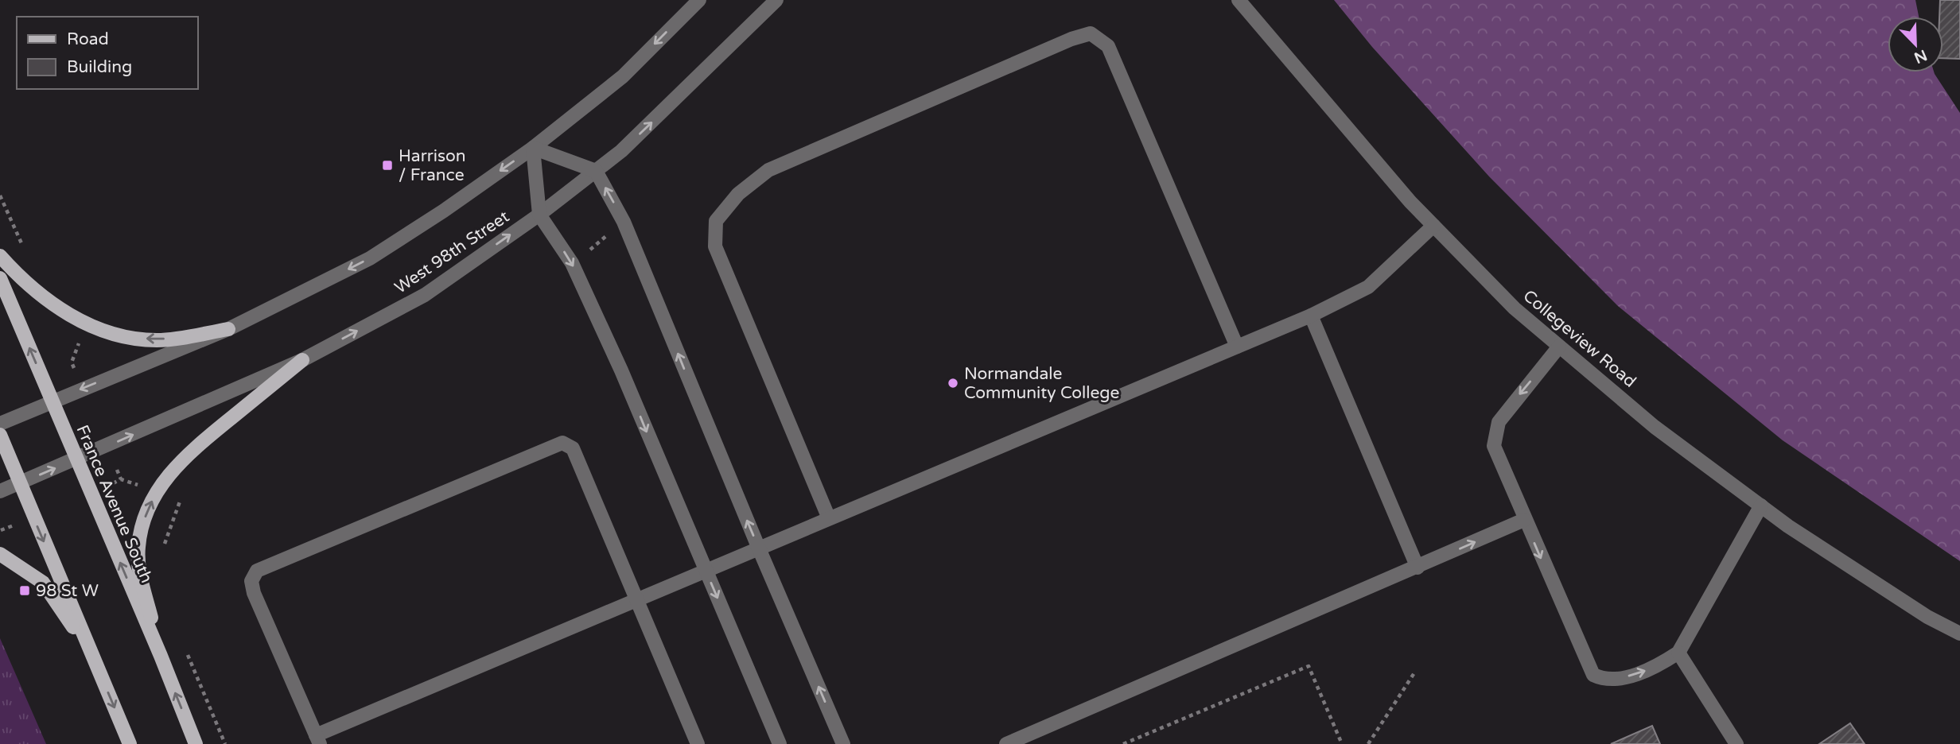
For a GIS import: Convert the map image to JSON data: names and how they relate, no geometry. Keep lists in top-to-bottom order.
{
  "streets": {
    "main road": ["France Avenue South"],
    "street": ["West 98th Street", "Collegeview Road"]
  },
  "crossings": [
    ["West 98th Street", "France Avenue South"]
  ],
  "places": {
    "transit": ["Harrison / France", "98 St W"],
    "other": ["Normandale Community College"]
  },
  "legend": ["Road", "Building"],
  "north": "bottom right"
}
